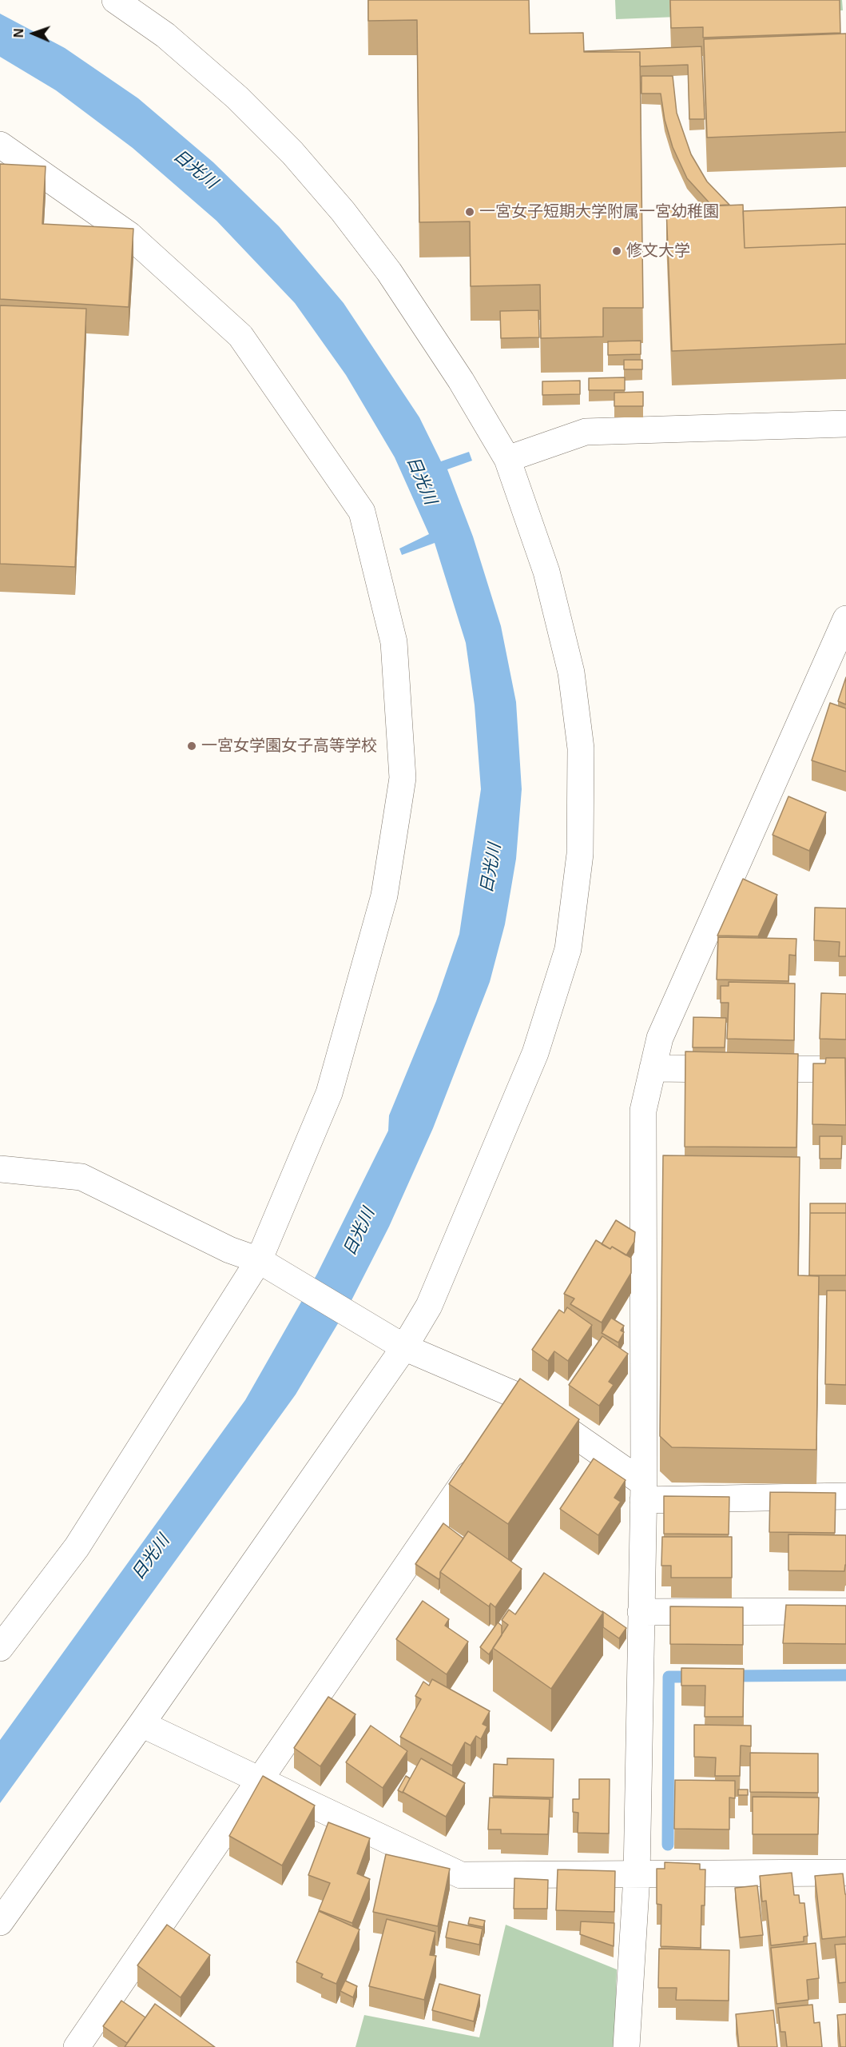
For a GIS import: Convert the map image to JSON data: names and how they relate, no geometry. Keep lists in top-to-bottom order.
{
  "water": ["日光川"],
  "places": ["一宮女子短期大学附属一宮幼稚園", "修文大学", "一宮女学園女子高等学校"],
  "north": "left"
}
